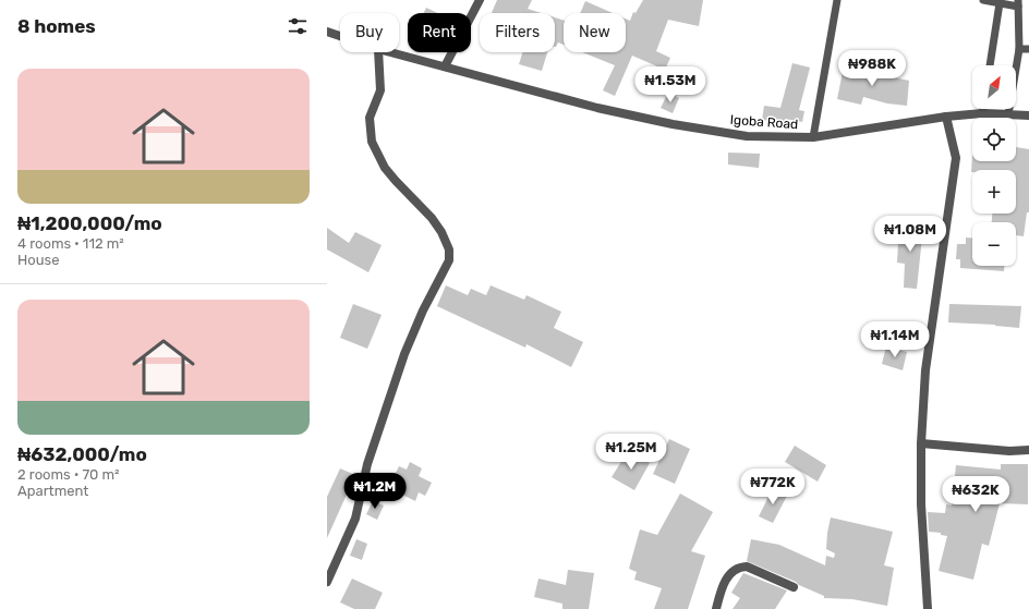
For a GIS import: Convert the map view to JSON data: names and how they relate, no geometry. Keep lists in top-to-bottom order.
{
  "streets": {
    "street": ["Igoba Road"]
  },
  "north": "top right",
  "page": {
    "heading": "8 homes",
    "chip": [
      "Buy",
      "Rent",
      "Filters",
      "New"
    ],
    "price": [
      "₦988K",
      "₦1.53M",
      "₦1.08M",
      "₦1.14M",
      "₦1.25M",
      "₦772K",
      "₦1.2M",
      "₦632K"
    ],
    "list": [
      {
        "name": "₦1,200,000/mo",
        "note": "4 rooms · 112 m² · House"
      },
      {
        "name": "₦632,000/mo",
        "note": "2 rooms · 70 m² · Apartment"
      }
    ],
    "map_buttons": ["+", "−"]
  }
}
